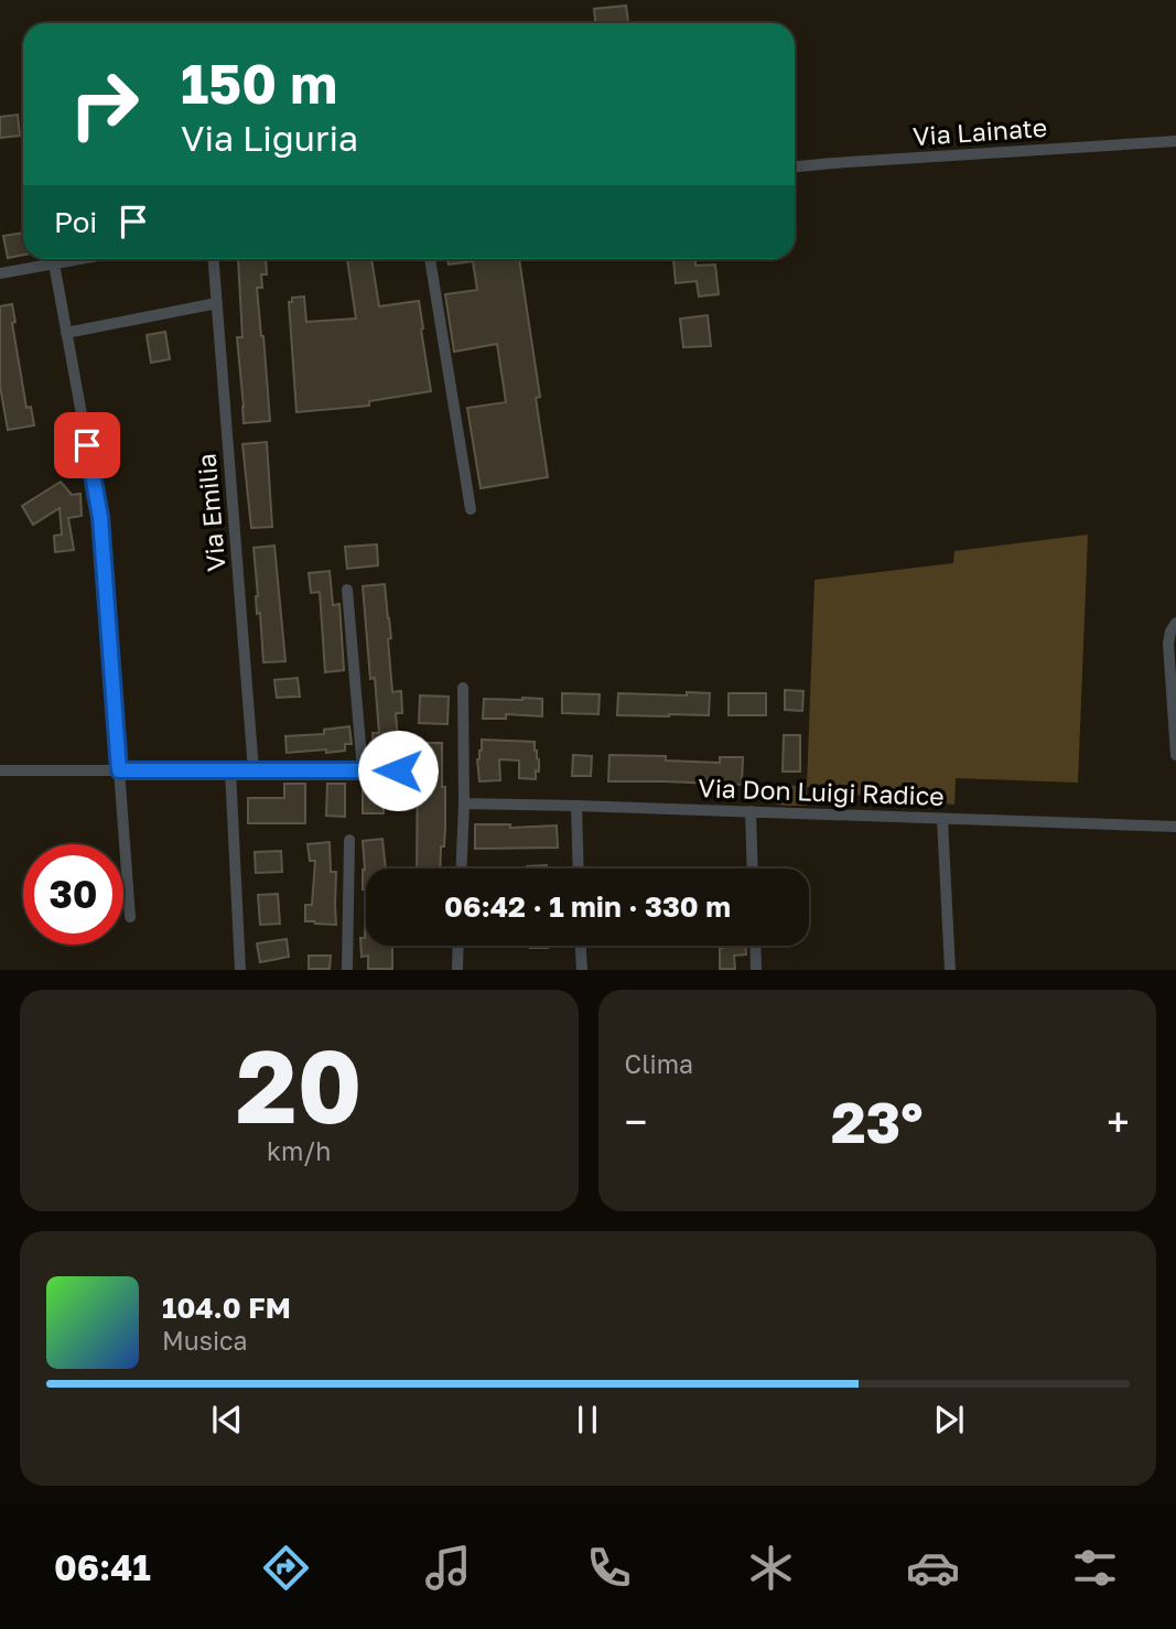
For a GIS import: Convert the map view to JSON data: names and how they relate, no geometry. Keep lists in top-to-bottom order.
{
  "streets": {
    "street": ["Via Lainate", "Via Emilia", "Via Don Luigi Radice"]
  },
  "page": {
    "turn": ["150 m", "Via Liguria"],
    "then": "Poi",
    "limit": "30",
    "trip": "06:42 · 1 min · 330 m",
    "tile": [
      ["20", "km/h"],
      "Clima"
    ],
    "heat": ["−", "23°", "+"],
    "song": ["104.0 FM", "Musica"],
    "tabs": "06:41"
  }
}
